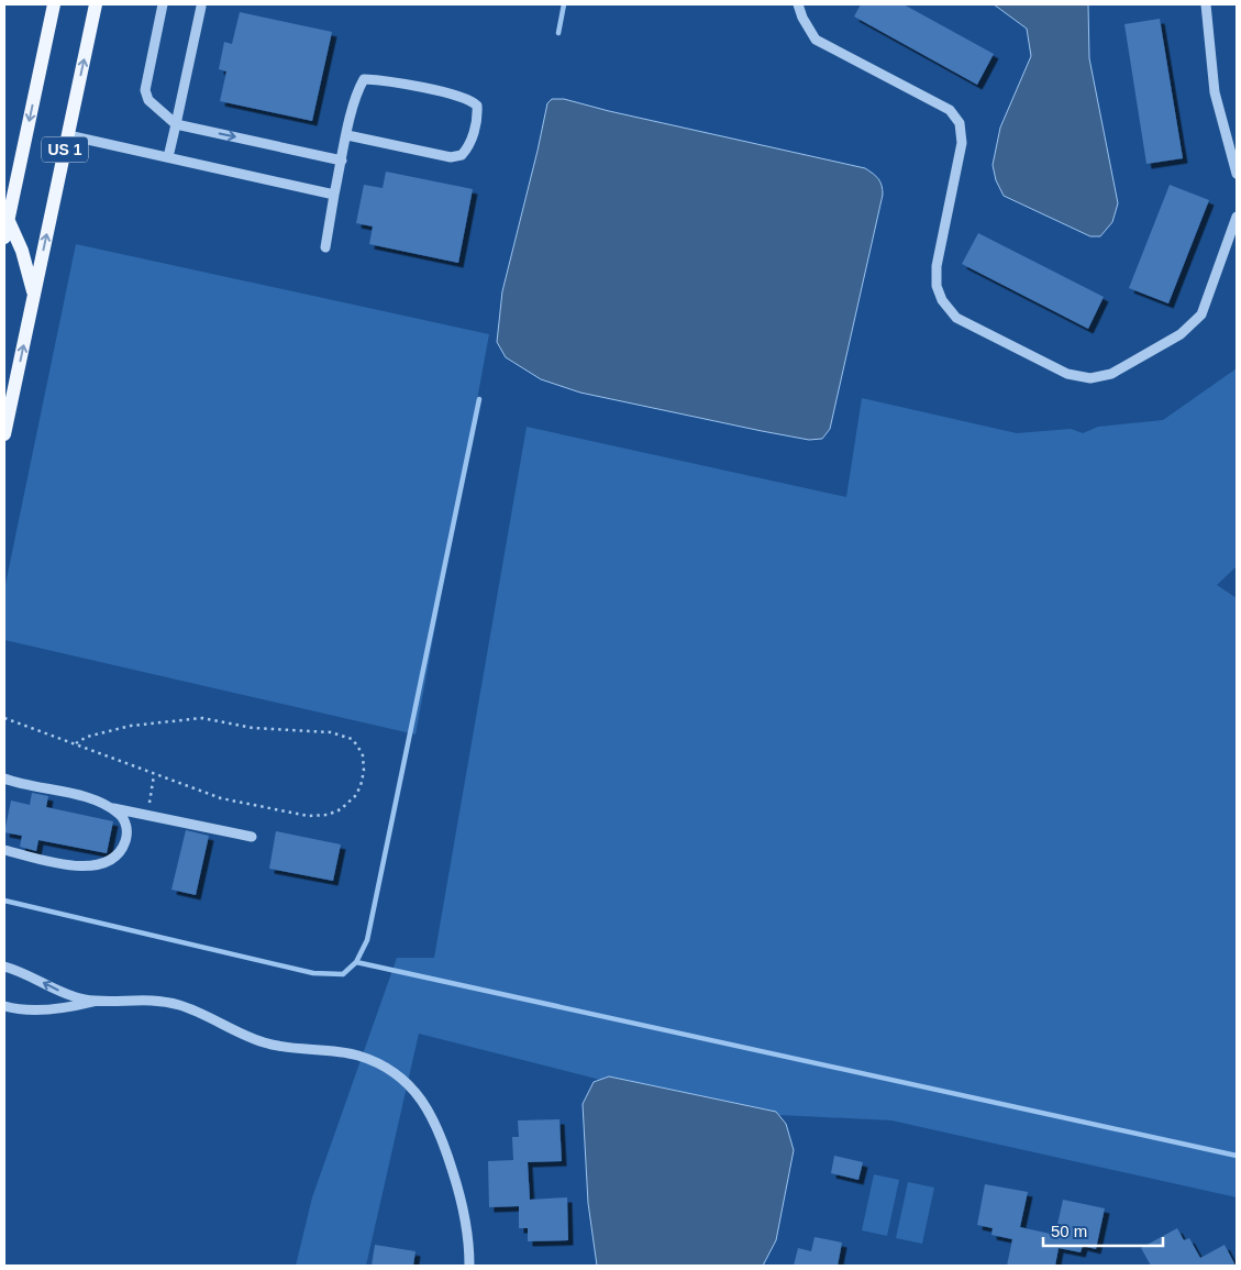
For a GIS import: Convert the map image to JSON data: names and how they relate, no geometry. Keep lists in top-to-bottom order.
{
  "streets": {
    "main road": ["US 1"]
  },
  "scale_bar": "50 m"
}
